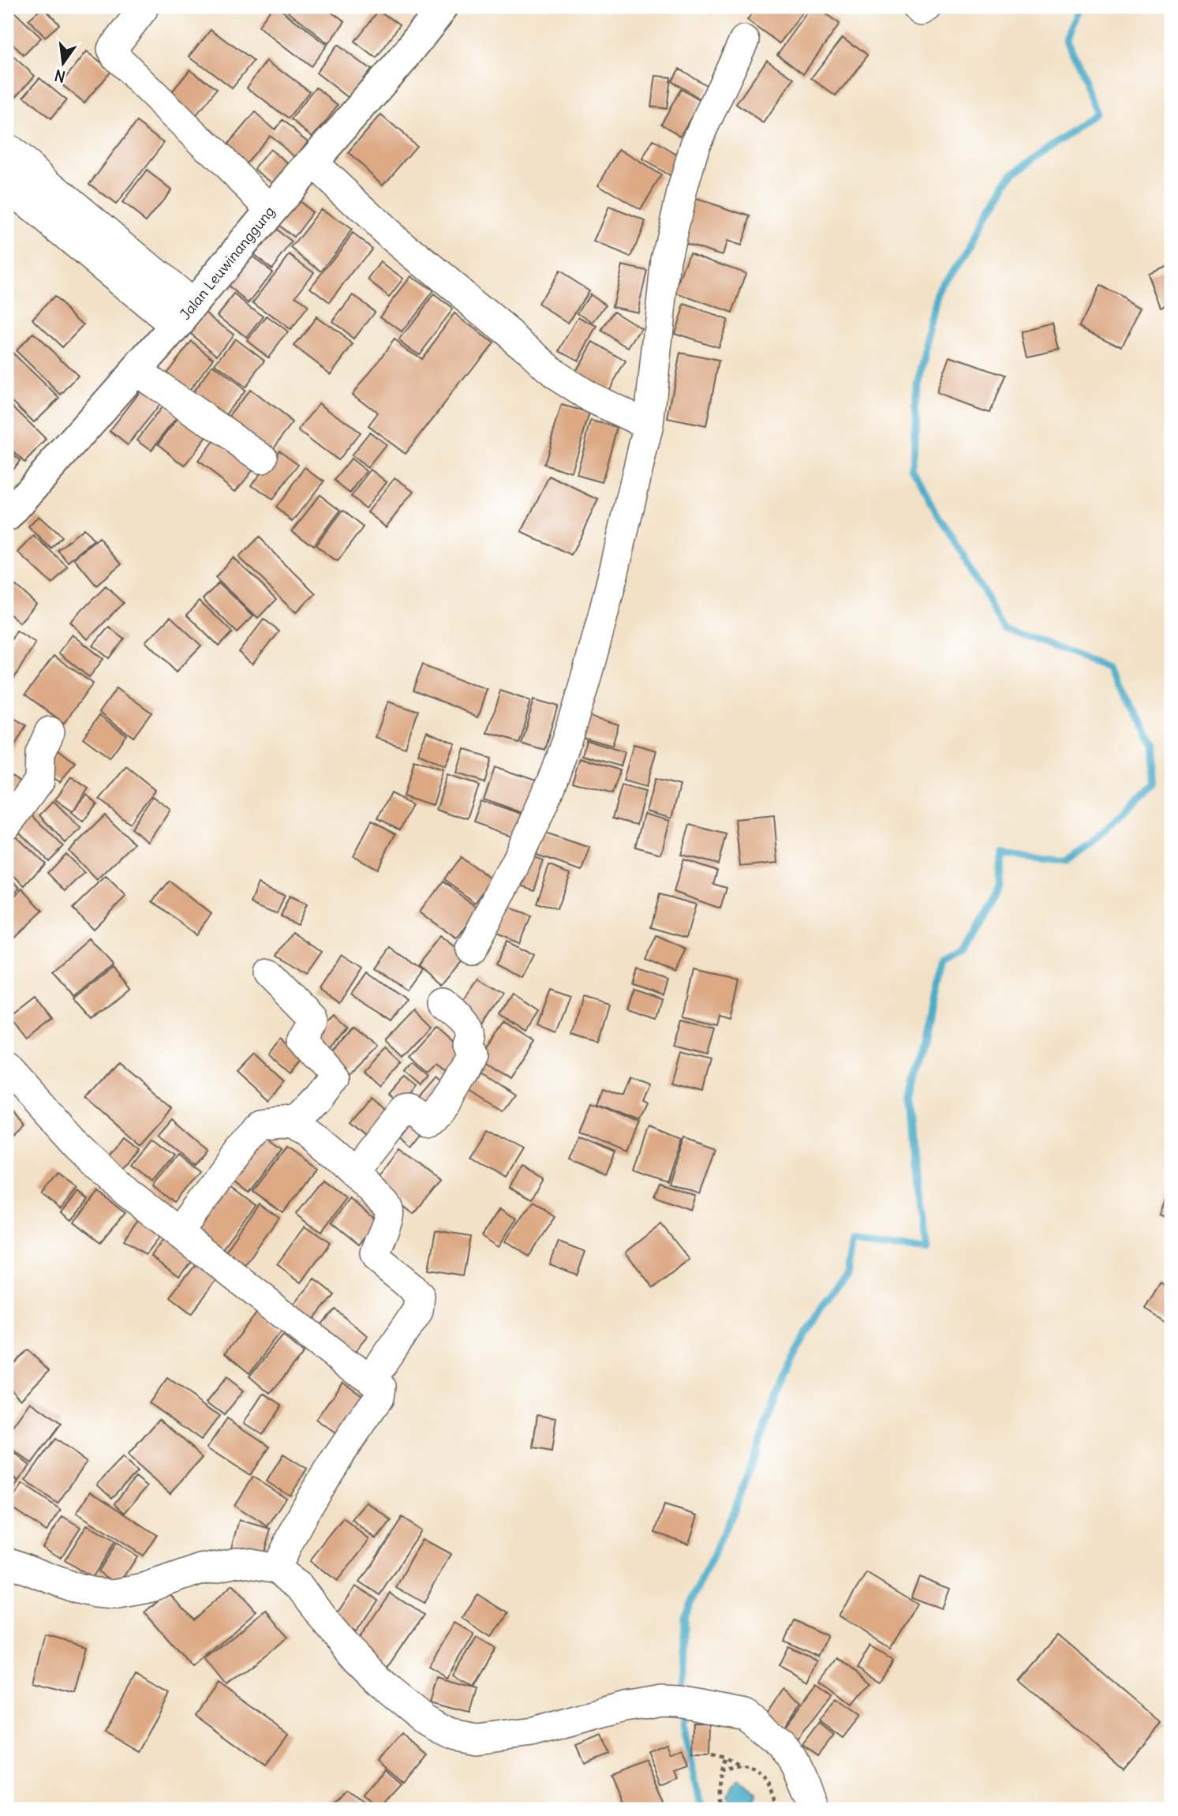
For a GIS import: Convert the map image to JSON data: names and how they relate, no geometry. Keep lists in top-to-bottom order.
{
  "streets": {
    "main road": ["Jalan Leuwinanggung"]
  },
  "north": "bottom"
}
